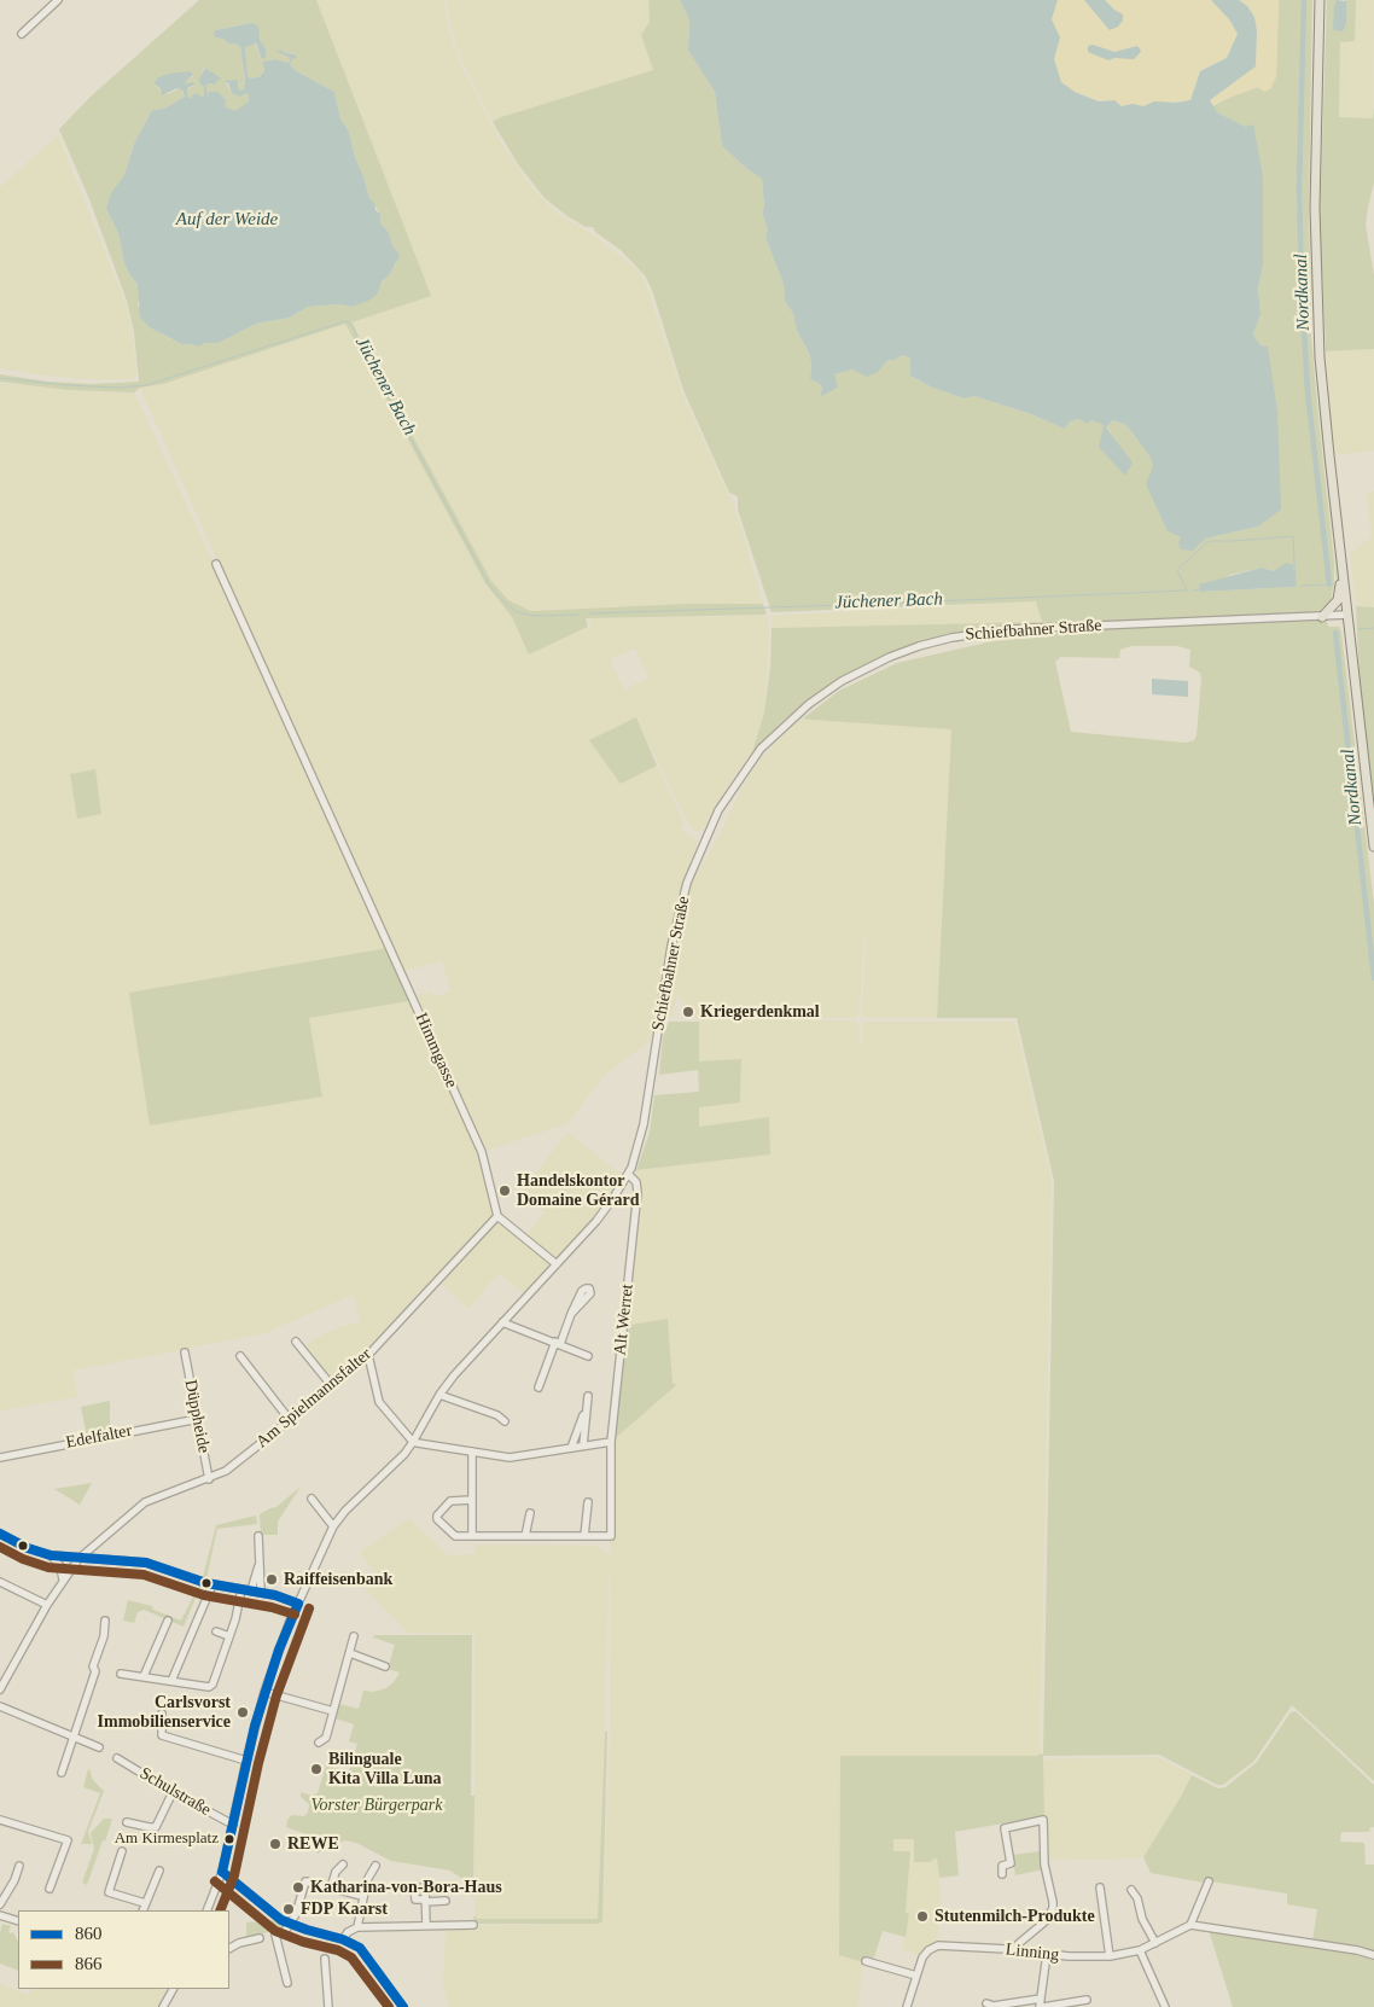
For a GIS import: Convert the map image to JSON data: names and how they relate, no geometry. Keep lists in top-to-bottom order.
{
  "streets": {
    "street": [
      "Schiefbahner Straße",
      "Himmgasse",
      "Alt Werret",
      "Am Spielmannsfalter",
      "Düppheide",
      "Edelfalter",
      "Schulstraße",
      "Linning"
    ]
  },
  "crossings": [
    ["Schiefbahner Straße", "Alt Werret"],
    ["Schiefbahner Straße", "Schulstraße"],
    ["Himmgasse", "Am Spielmannsfalter"],
    ["Am Spielmannsfalter", "Düppheide"],
    ["Düppheide", "Edelfalter"]
  ],
  "water": ["Auf der Weide", "Nordkanal", "Jüchener Bach"],
  "parks": ["Vorster Bürgerpark"],
  "places": [
    "Kriegerdenkmal",
    "Handelskontor Domaine Gérard",
    "Raiffeisenbank",
    "Carlsvorst Immobilienservice",
    "Bilinguale Kita Villa Luna",
    "Am Kirmesplatz",
    "REWE",
    "Katharina-von-Bora-Haus",
    "FDP Kaarst",
    "Stutenmilch-Produkte"
  ],
  "lines": ["transit line 860", "transit line 866"],
  "legend": ["860", "866"]
}
